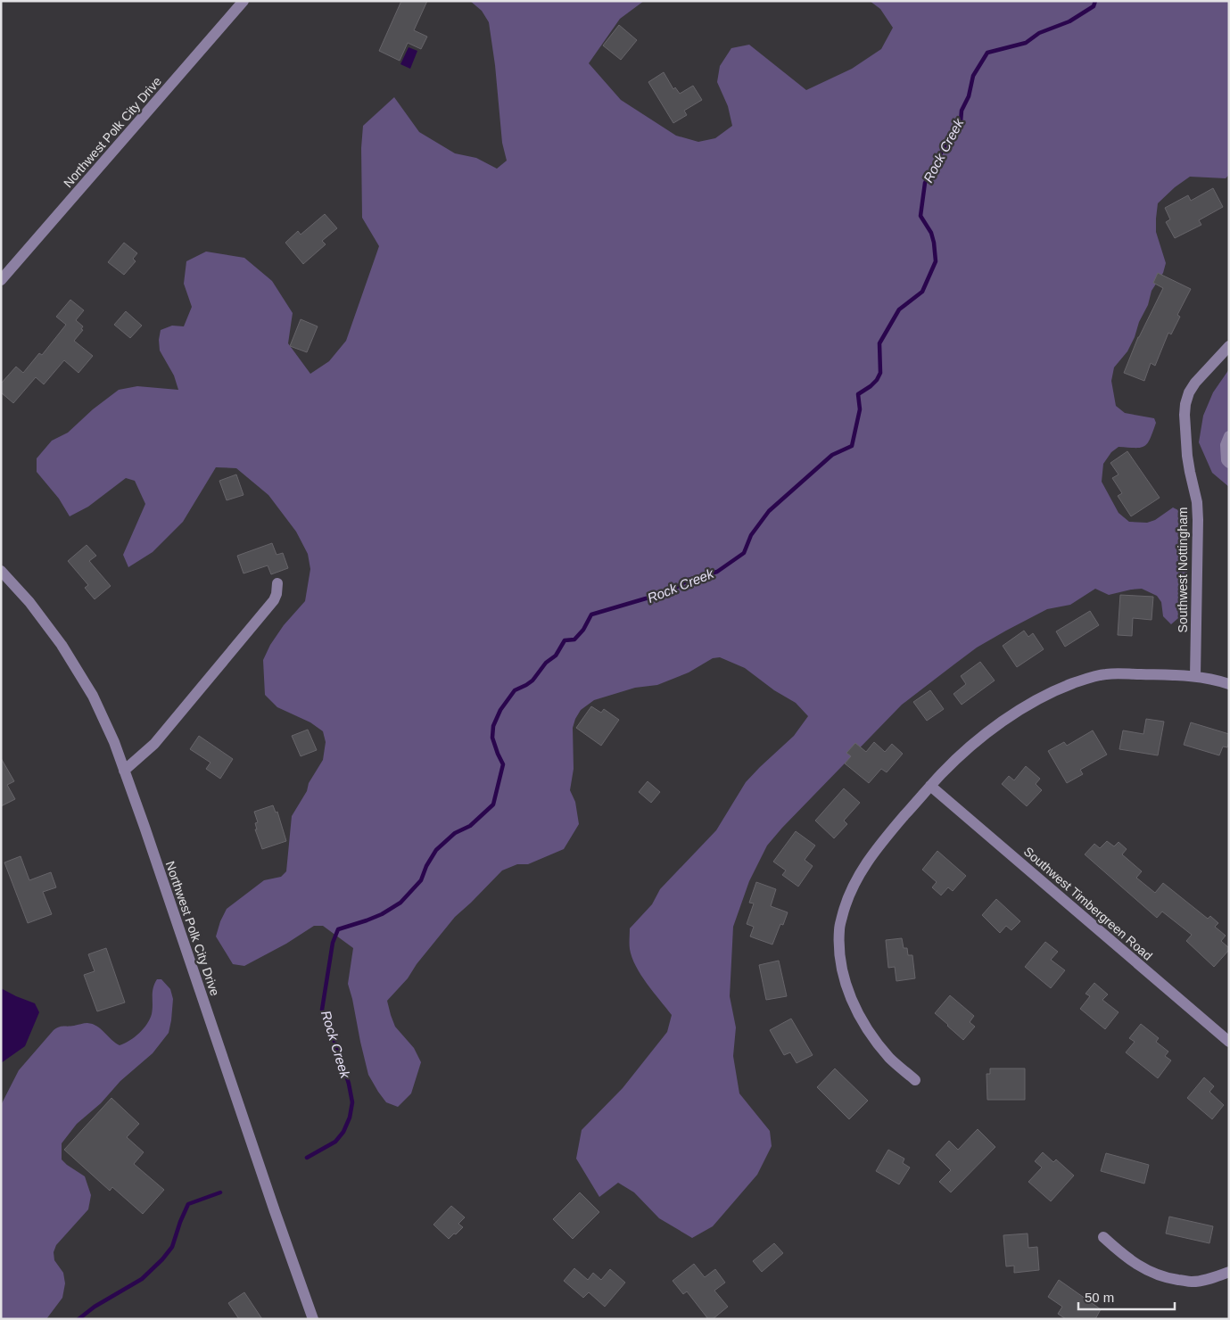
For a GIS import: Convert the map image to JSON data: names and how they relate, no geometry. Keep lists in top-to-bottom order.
{
  "streets": {
    "street": ["Northwest Polk City Drive", "Southwest Nottingham", "Southwest Timbergreen Road"]
  },
  "water": ["Rock Creek"],
  "scale_bar": "50 m"
}
